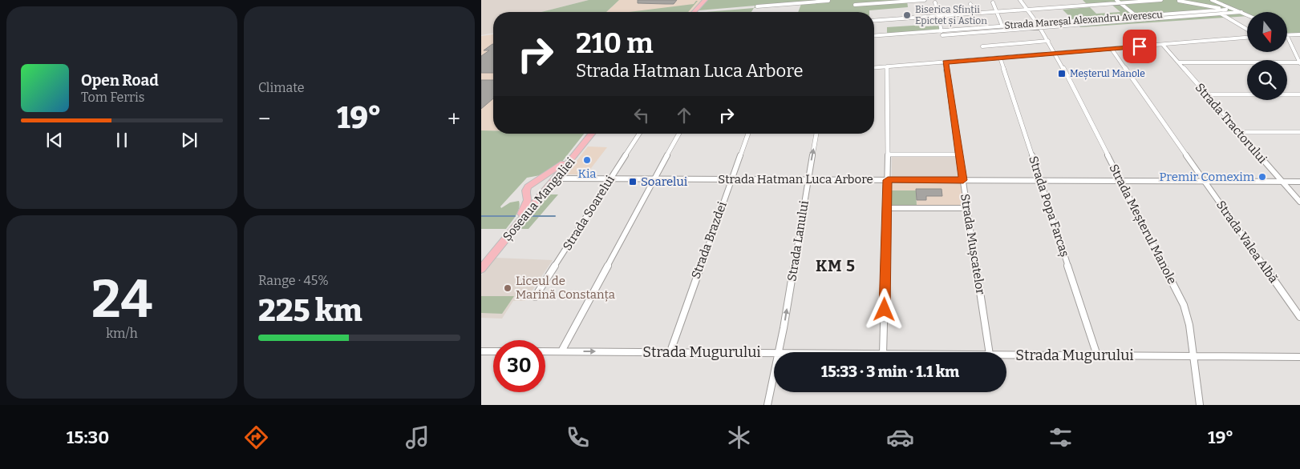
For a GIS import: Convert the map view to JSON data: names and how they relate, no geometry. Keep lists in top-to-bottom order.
{
  "streets": {
    "main road": ["Șoseaua Mangaliei"],
    "street": [
      "Strada Mareșal Alexandru Averescu",
      "Strada Tractorului",
      "Strada Hatman Luca Arbore",
      "Strada Popa Farcaș",
      "Strada Soarelui",
      "Strada Meșterul Manole",
      "Strada Brazdei",
      "Strada Lanului",
      "Strada Valea Albă",
      "Strada Mușcatelor",
      "Strada Mugurului"
    ]
  },
  "crossings": [
    ["Strada Mareșal Alexandru Averescu", "Strada Meșterul Manole"],
    ["Strada Tractorului", "Strada Hatman Luca Arbore"],
    ["Strada Hatman Luca Arbore", "Șoseaua Mangaliei"],
    ["Strada Hatman Luca Arbore", "Strada Popa Farcaș"],
    ["Strada Hatman Luca Arbore", "Strada Soarelui"],
    ["Strada Hatman Luca Arbore", "Strada Meșterul Manole"],
    ["Strada Hatman Luca Arbore", "Strada Brazdei"],
    ["Strada Hatman Luca Arbore", "Strada Lanului"],
    ["Strada Hatman Luca Arbore", "Strada Valea Albă"],
    ["Strada Hatman Luca Arbore", "Strada Mușcatelor"],
    ["Strada Popa Farcaș", "Strada Mugurului"],
    ["Strada Meșterul Manole", "Strada Mugurului"],
    ["Strada Brazdei", "Strada Mugurului"],
    ["Strada Lanului", "Strada Mugurului"]
  ],
  "one_way": ["Strada Lanului"],
  "districts": ["KM 5"],
  "places": {
    "other": [
      "Biserica Sfinții Epictet și Astion",
      "Kia",
      "Premir Comexim",
      "Liceul de Marină Constanța"
    ],
    "transit": ["Meșterul Manole", "Soarelui"]
  },
  "north": "bottom",
  "page": {
    "tile": [
      "Climate",
      ["24", "km/h"],
      ["Range · 45%", "225 km"]
    ],
    "turn": ["210 m", "Strada Hatman Luca Arbore"],
    "song": ["Open Road", "Tom Ferris"],
    "heat": ["−", "19°", "+"],
    "limit": "30",
    "trip": "15:33 · 3 min · 1.1 km",
    "tabs": ["15:30", "19°"]
  }
}
